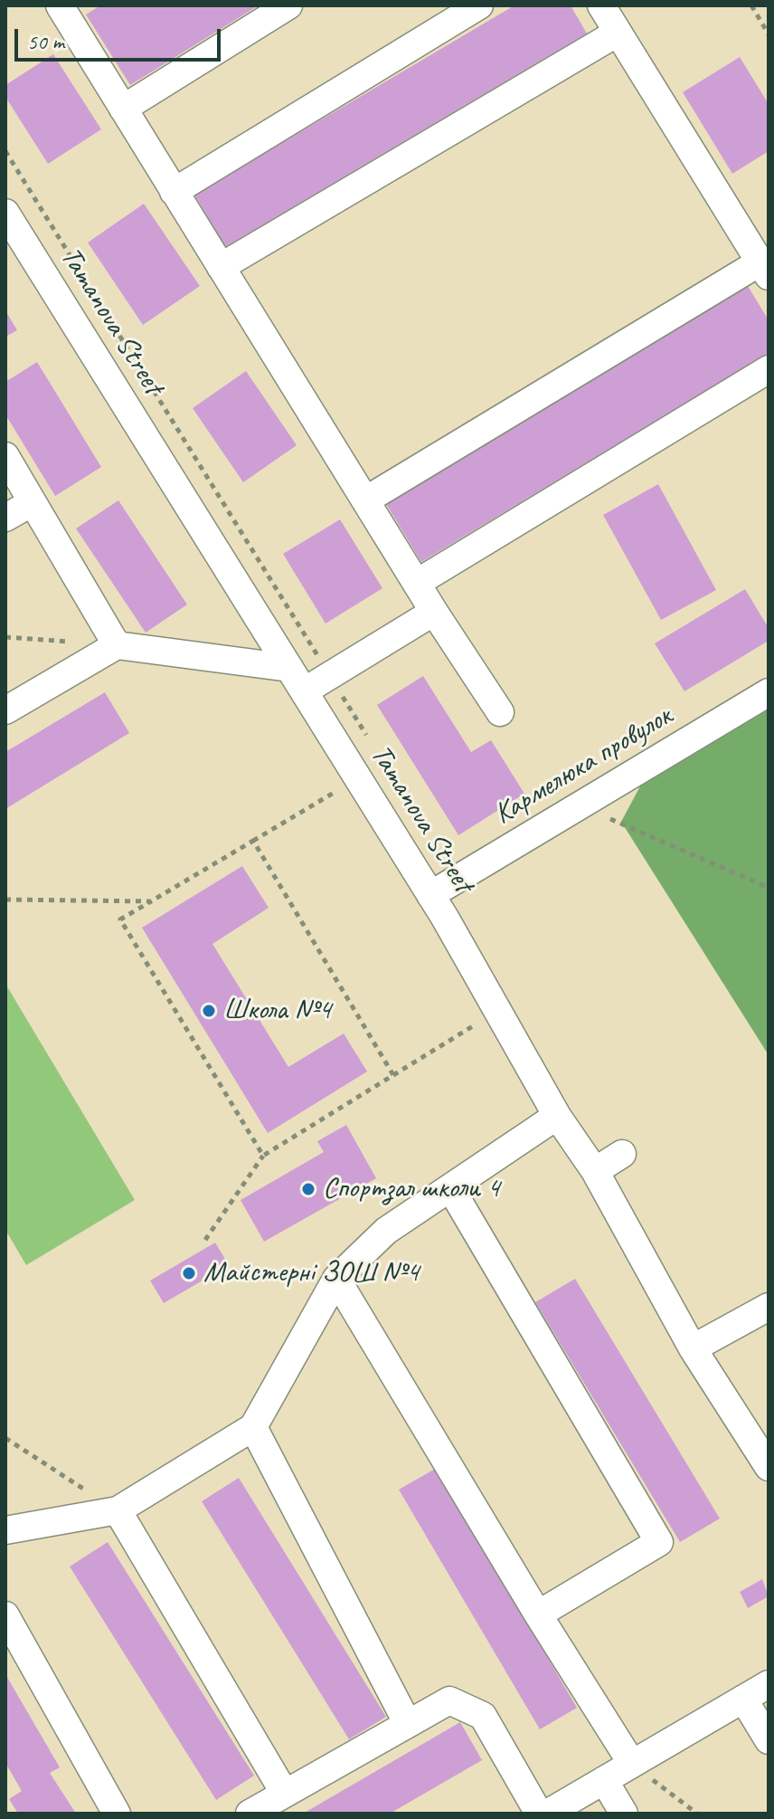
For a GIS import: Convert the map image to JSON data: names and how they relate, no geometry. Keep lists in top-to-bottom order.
{
  "streets": {
    "street": ["Tamanova Street", "Кармелюка провулок"]
  },
  "crossings": [
    ["Tamanova Street", "Кармелюка провулок"]
  ],
  "places": ["Школа №4", "Спортзал школи 4", "Майстерні ЗОШ №4"],
  "scale_bar": "50 m"
}
